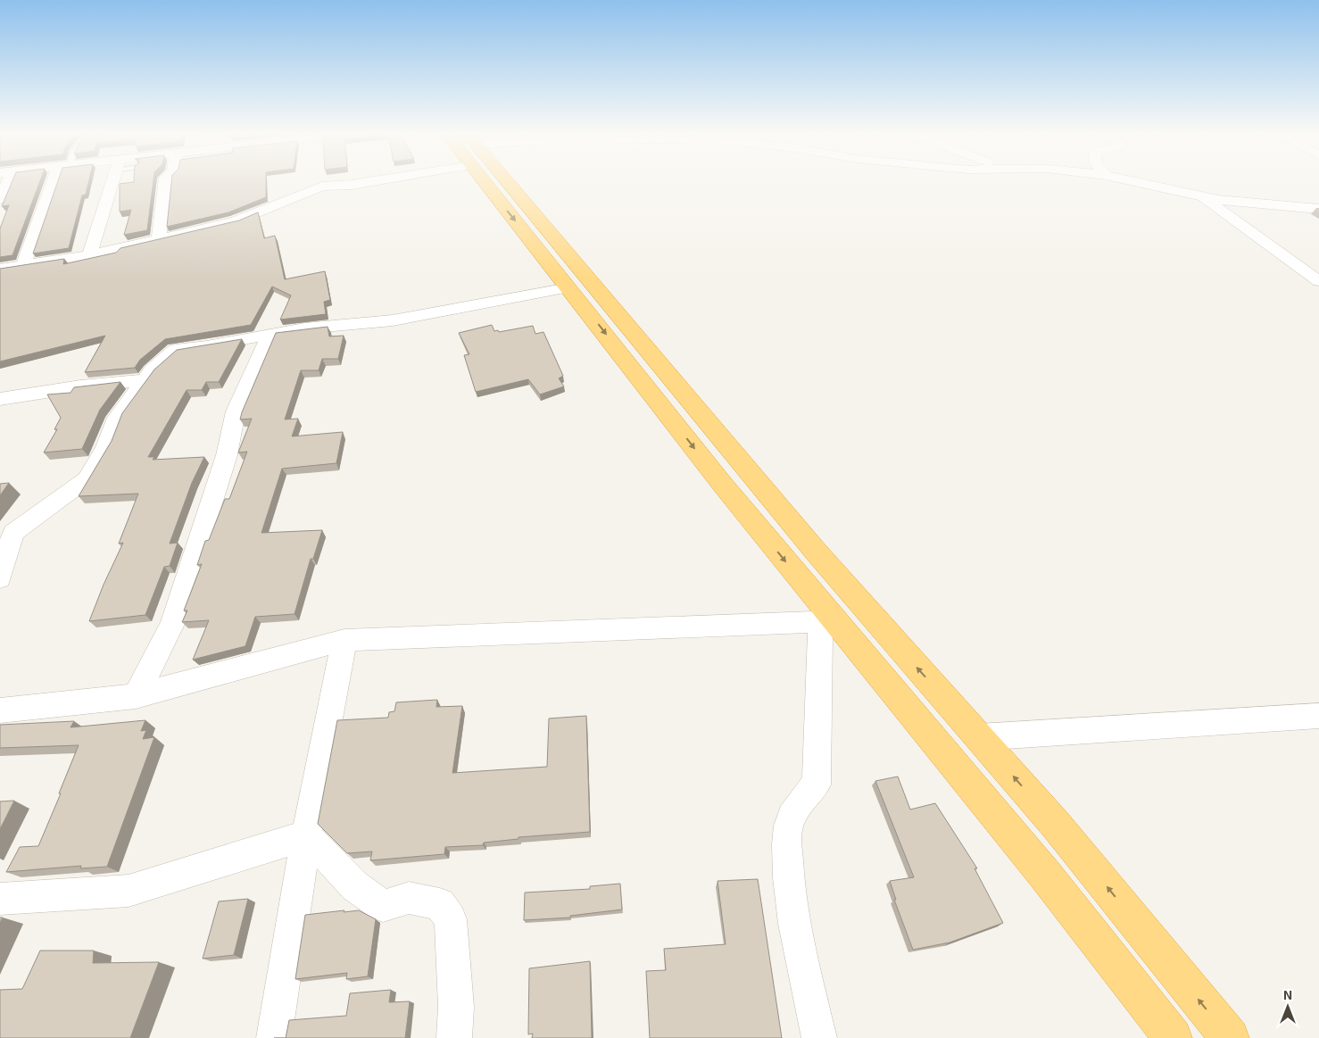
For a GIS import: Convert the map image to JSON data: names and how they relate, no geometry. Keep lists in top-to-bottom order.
{
  "north": "top"
}
